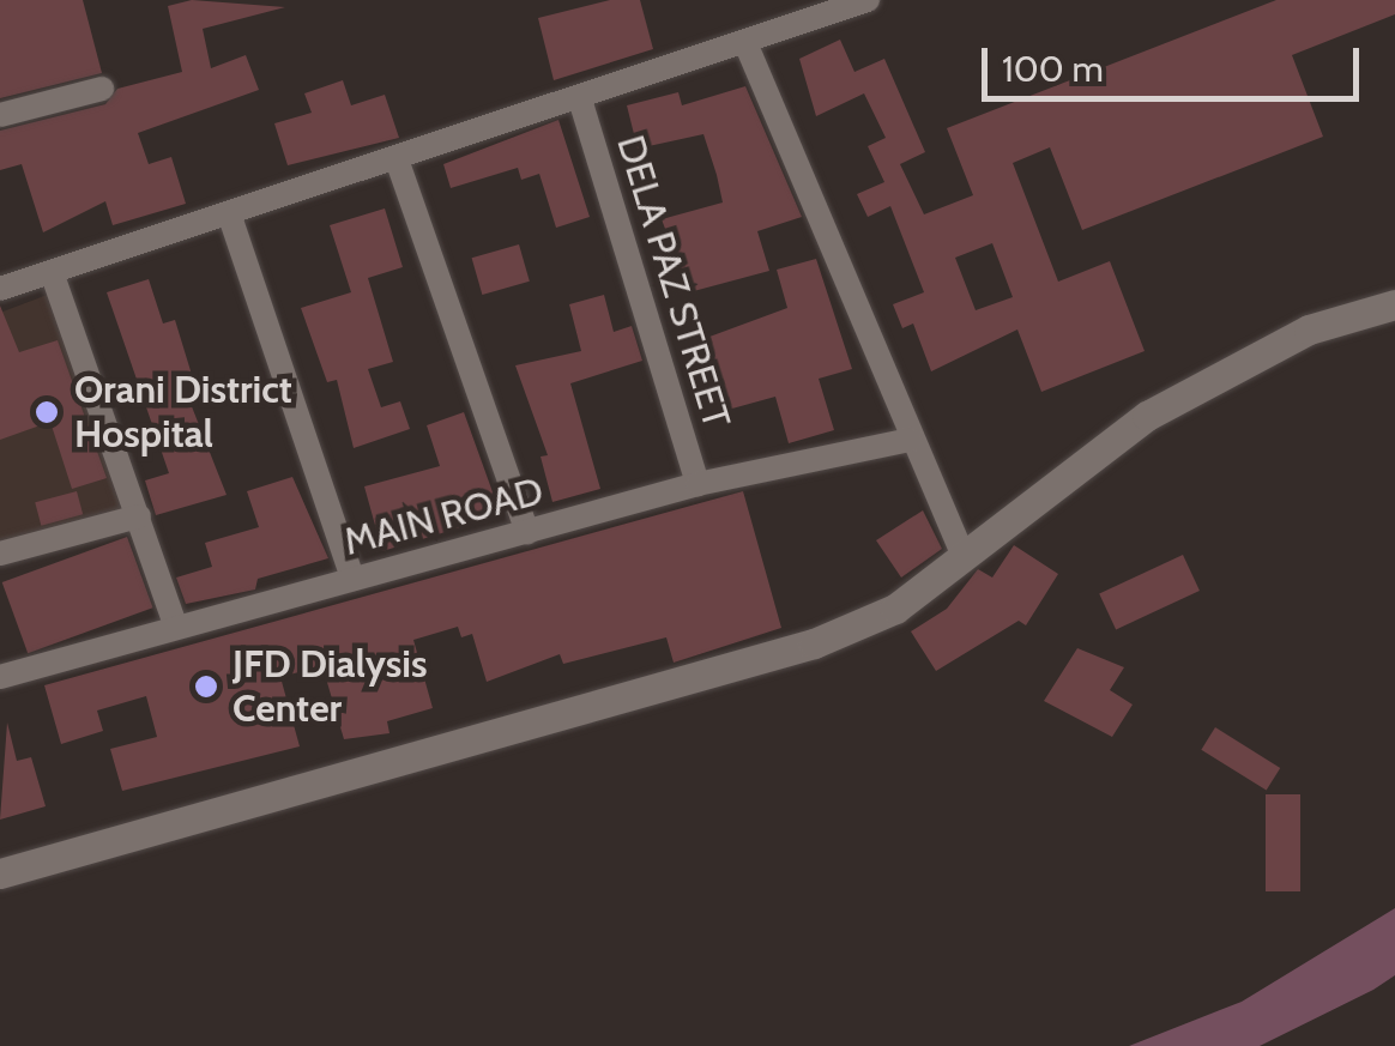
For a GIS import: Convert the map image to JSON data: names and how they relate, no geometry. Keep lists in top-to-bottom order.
{
  "streets": {
    "street": ["DELA PAZ STREET", "MAIN ROAD"]
  },
  "crossings": [
    ["DELA PAZ STREET", "MAIN ROAD"]
  ],
  "places": ["Orani District Hospital", "JFD Dialysis Center"],
  "scale_bar": "100 m"
}
